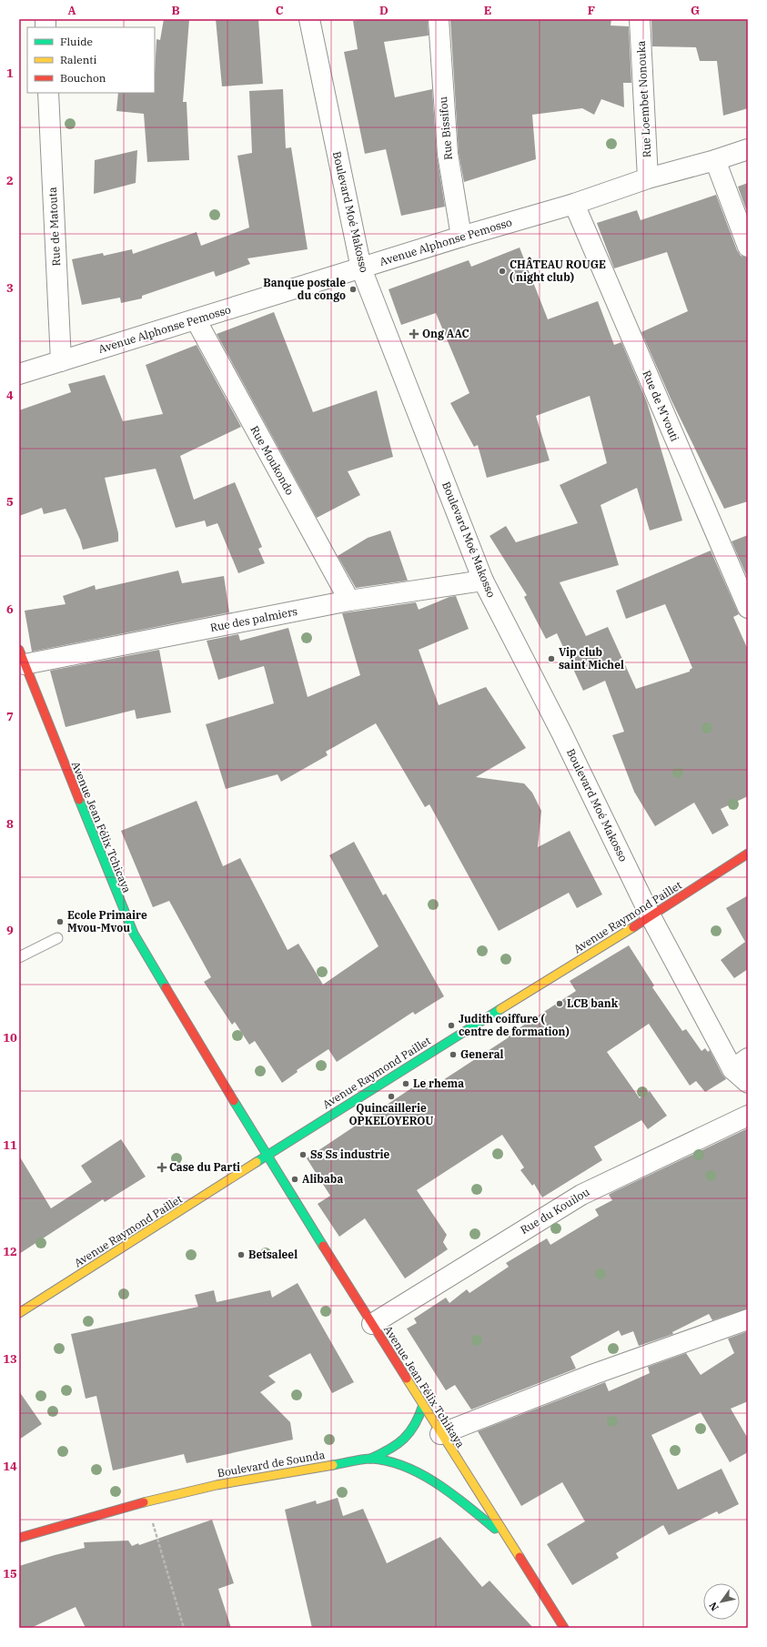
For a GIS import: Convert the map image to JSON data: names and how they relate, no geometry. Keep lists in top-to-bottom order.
{
  "streets": {
    "main road": [
      "Avenue Jean Félix Tchicaya",
      "Avenue Raymond Paillet",
      "Avenue Jean Félix Tchikaya",
      "Boulevard de Sounda"
    ],
    "street": [
      "Rue Loembet Nonouka",
      "Rue Bissifou",
      "Boulevard Moé Makosso",
      "Rue de Matouta",
      "Avenue Alphonse Pemosso",
      "Rue de M'vouti",
      "Rue Moukondo",
      "Rue des palmiers",
      "Rue du Kouilou"
    ]
  },
  "crossings": [
    ["Rue Loembet Nonouka", "Avenue Alphonse Pemosso"],
    ["Rue Bissifou", "Avenue Alphonse Pemosso"],
    ["Boulevard Moé Makosso", "Avenue Alphonse Pemosso"],
    ["Boulevard Moé Makosso", "Rue des palmiers"],
    ["Boulevard Moé Makosso", "Avenue Raymond Paillet"],
    ["Rue de Matouta", "Avenue Alphonse Pemosso"],
    ["Avenue Alphonse Pemosso", "Rue de M'vouti"],
    ["Avenue Alphonse Pemosso", "Rue Moukondo"],
    ["Rue Moukondo", "Rue des palmiers"],
    ["Rue des palmiers", "Avenue Jean Félix Tchicaya"],
    ["Avenue Jean Félix Tchicaya", "Avenue Raymond Paillet"],
    ["Avenue Jean Félix Tchicaya", "Avenue Jean Félix Tchikaya"],
    ["Avenue Raymond Paillet", "Avenue Jean Félix Tchikaya"],
    ["Rue du Kouilou", "Avenue Jean Félix Tchikaya"],
    ["Avenue Jean Félix Tchikaya", "Boulevard de Sounda"]
  ],
  "places": {
    "other": [
      "CHÂTEAU ROUGE ( night club)",
      "Banque postale du congo",
      "Vip club saint Michel",
      "Ecole Primaire Mvou-Mvou",
      "LCB bank",
      "Judith coiffure ( centre de formation)",
      "General",
      "Le rhema",
      "Quincaillerie OPKELOYEROU",
      "Ss Ss industrie",
      "Alibaba",
      "Betsaleel"
    ],
    "health": ["Ong AAC", "Case du Parti"]
  },
  "legend": ["Fluide", "Ralenti", "Bouchon"],
  "north": "bottom left",
  "grid": {
    "columns": [
      "A",
      "B",
      "C",
      "D",
      "E",
      "F",
      "G"
    ],
    "rows": [
      "1",
      "2",
      "3",
      "4",
      "5",
      "6",
      "7",
      "8",
      "9",
      "10",
      "11",
      "12",
      "13",
      "14",
      "15"
    ]
  }
}
